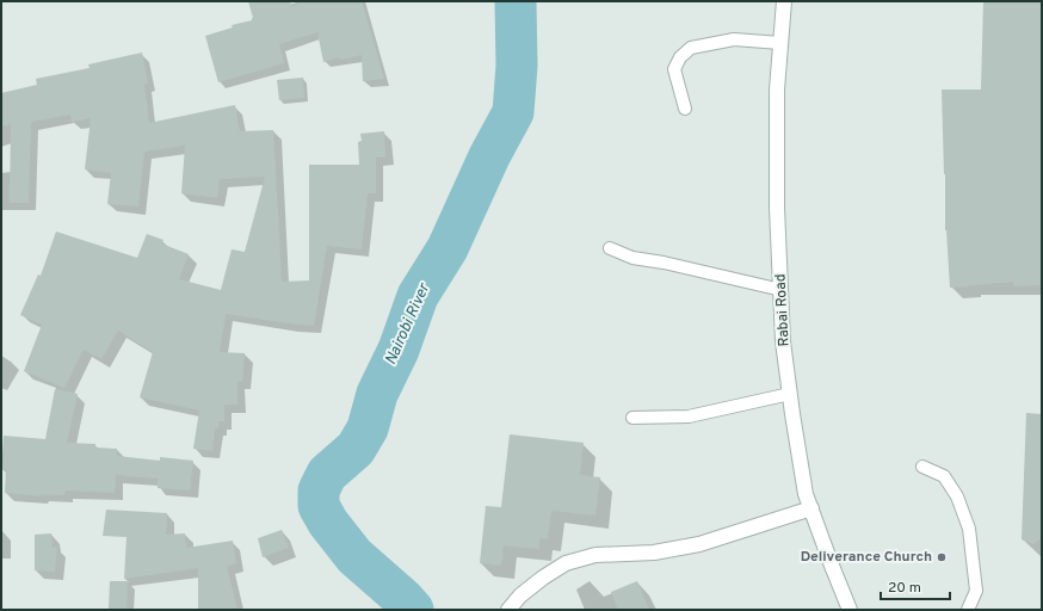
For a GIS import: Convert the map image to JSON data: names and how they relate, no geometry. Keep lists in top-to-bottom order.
{
  "streets": {
    "main road": ["Rabai Road"]
  },
  "water": ["Nairobi River"],
  "places": ["Deliverance Church"],
  "scale_bar": "20 m"
}
